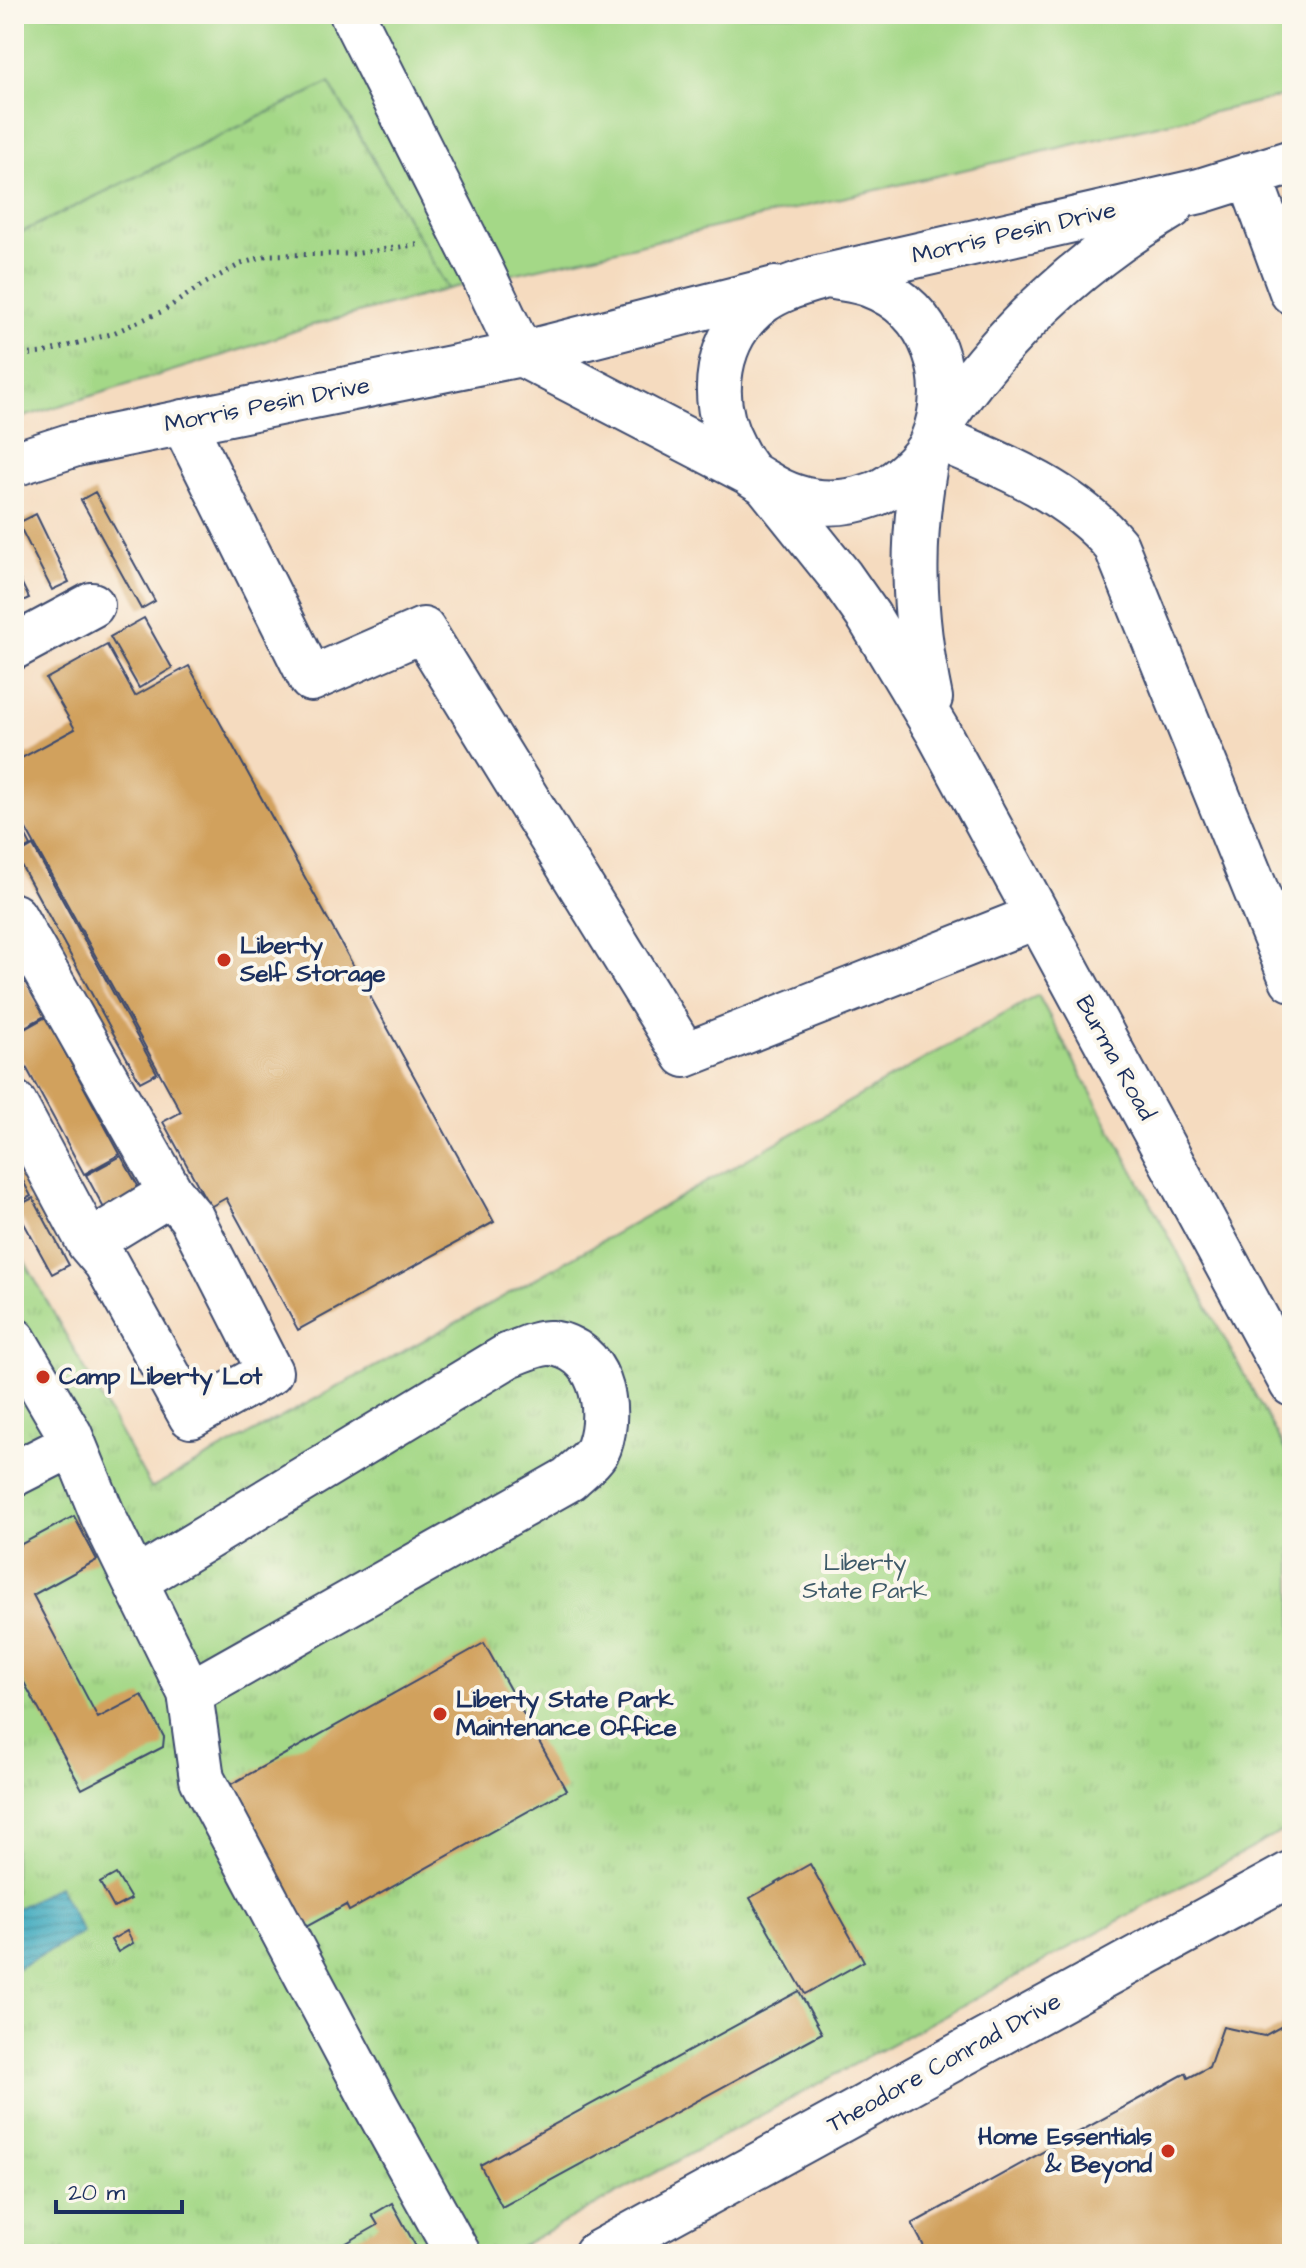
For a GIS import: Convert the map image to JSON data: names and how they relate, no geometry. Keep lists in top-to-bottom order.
{
  "streets": {
    "street": ["Morris Pesin Drive", "Burma Road", "Theodore Conrad Drive"]
  },
  "crossings": [
    ["Morris Pesin Drive", "Burma Road"]
  ],
  "parks": ["Liberty State Park"],
  "places": [
    "Liberty Self Storage",
    "Camp Liberty Lot",
    "Liberty State Park Maintenance Office",
    "Home Essentials & Beyond"
  ],
  "scale_bar": "20 m"
}
